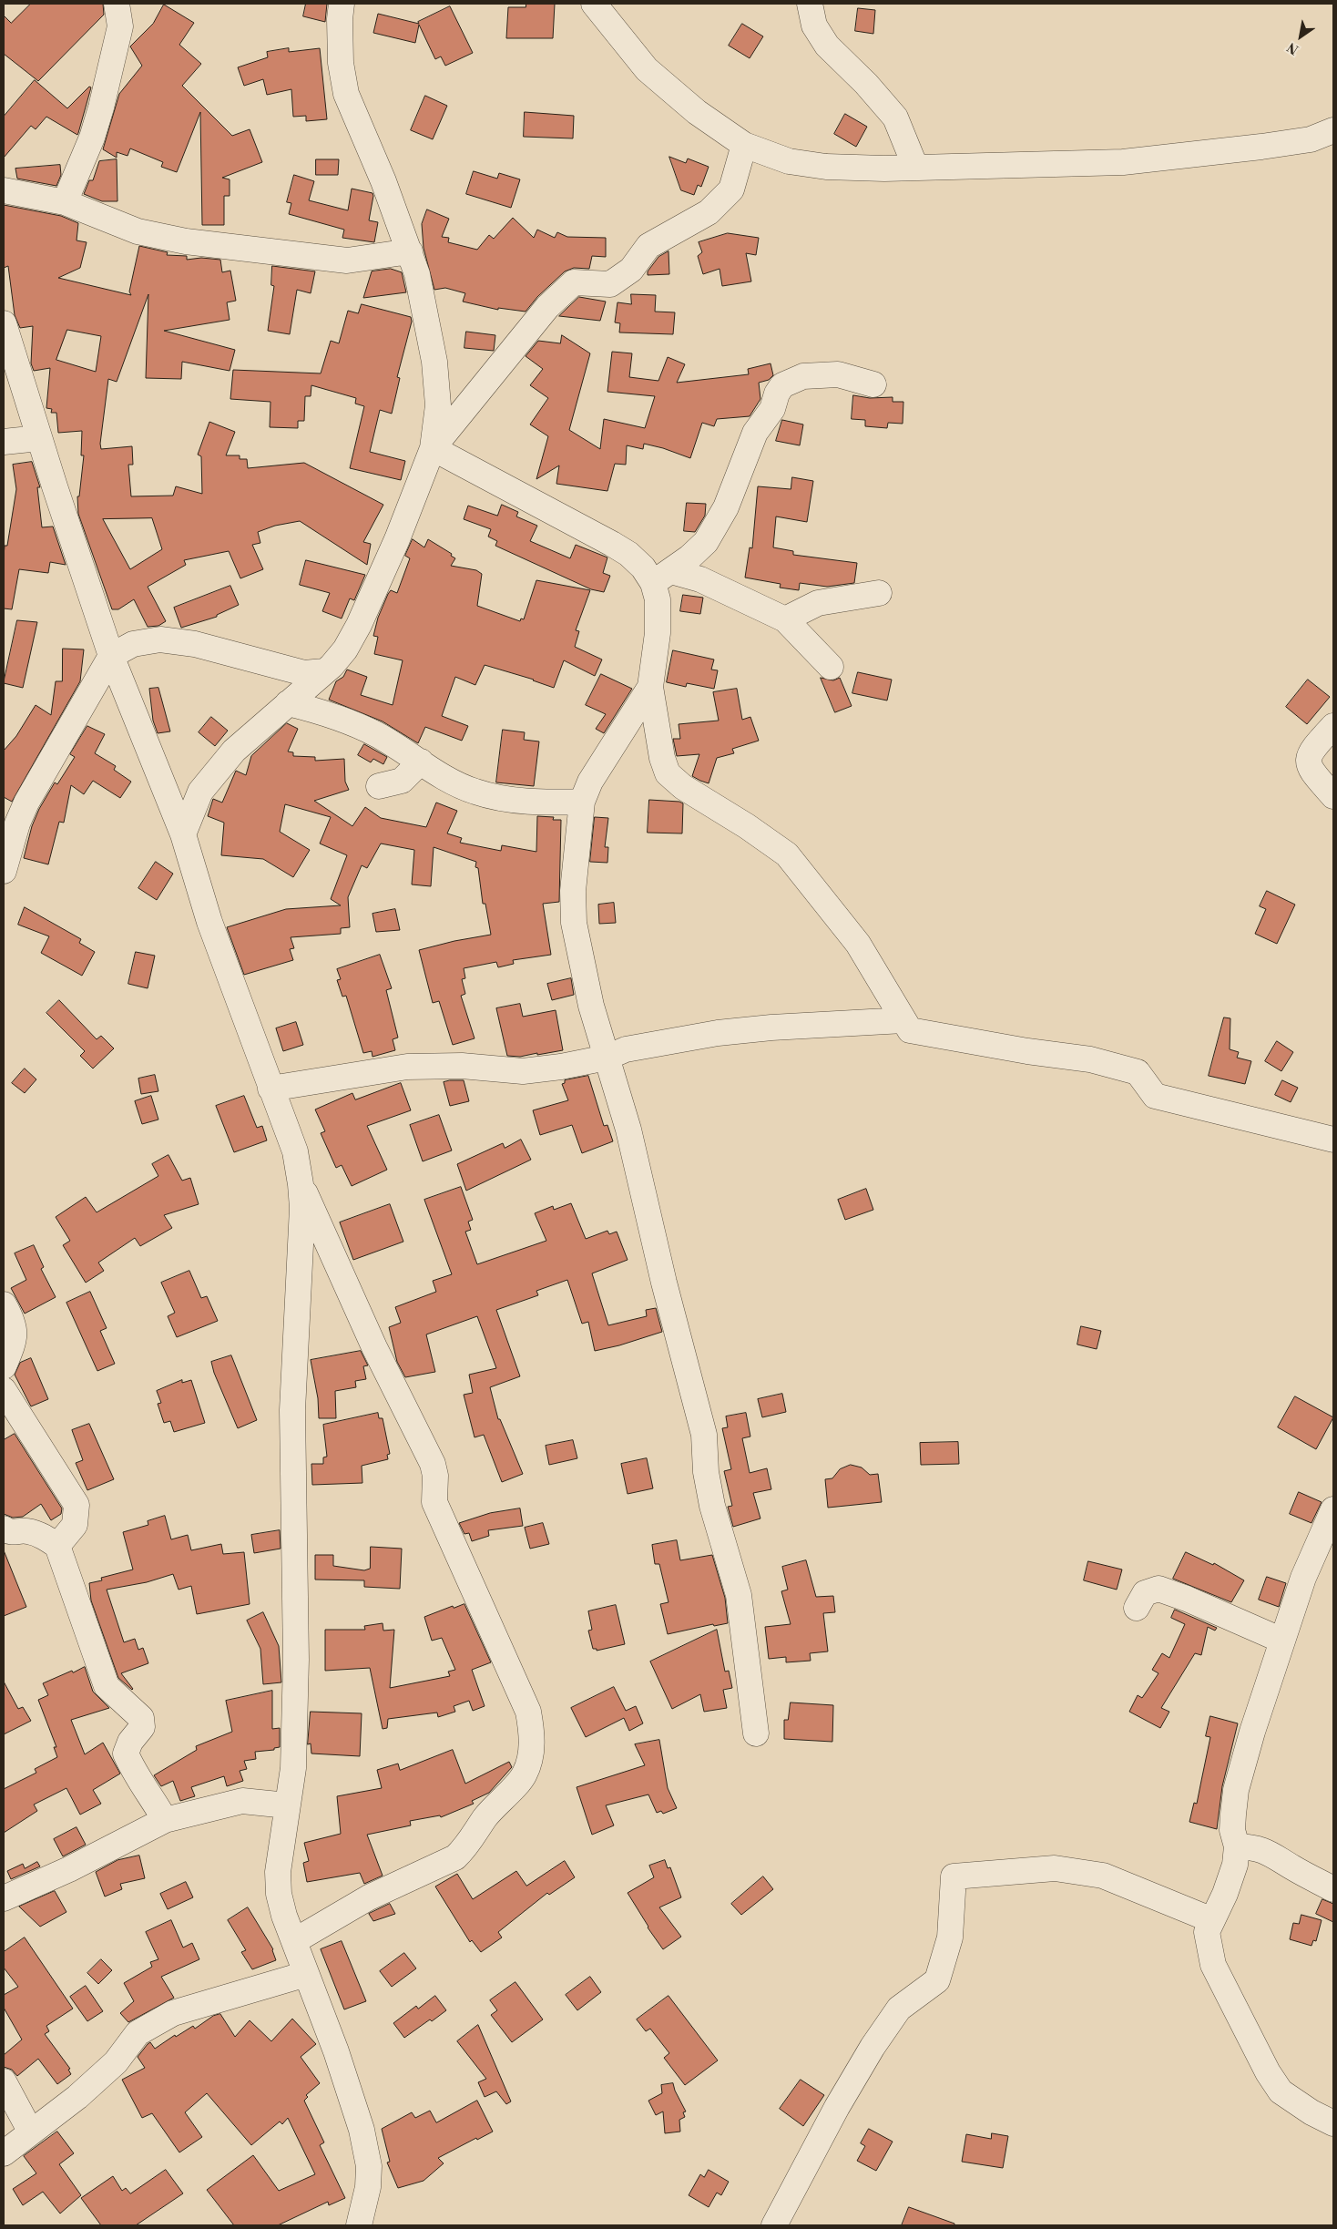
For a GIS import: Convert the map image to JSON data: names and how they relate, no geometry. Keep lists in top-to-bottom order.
{
  "north": "bottom left"
}
